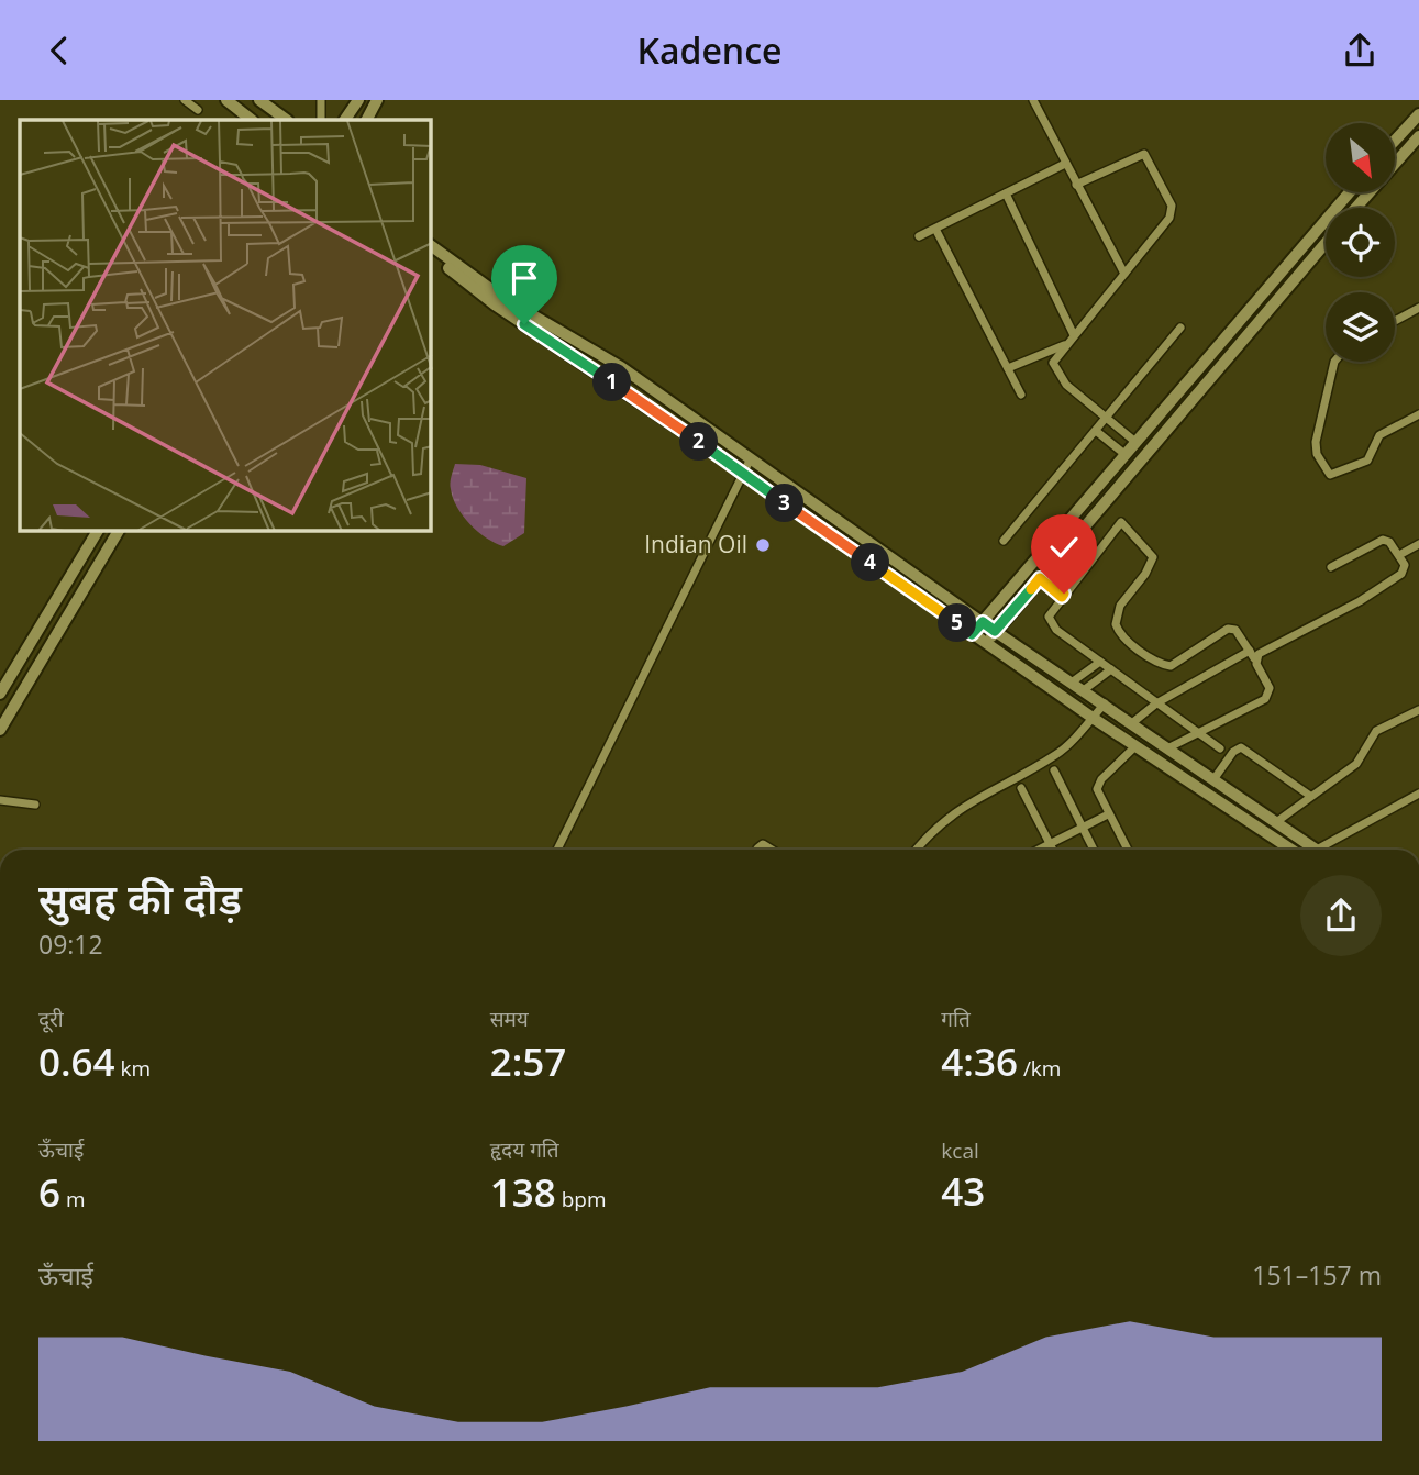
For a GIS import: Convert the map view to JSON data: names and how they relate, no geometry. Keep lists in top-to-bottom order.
{
  "places": ["Indian Oil"],
  "north": "bottom right",
  "page": {
    "header": "Kadence",
    "pins": [
      "1",
      "2",
      "3",
      "4",
      "5"
    ],
    "heading": ["सुबह की दौड़", "09:12"],
    "stats": [
      ["दूरी", "0.64 km"],
      ["समय", "2:57"],
      ["गति", "4:36 /km"],
      ["ऊँचाई", "6 m"],
      ["हृदय गति", "138 bpm"],
      ["kcal", "43"]
    ],
    "chart": ["ऊँचाई", "151–157 m"]
  }
}
